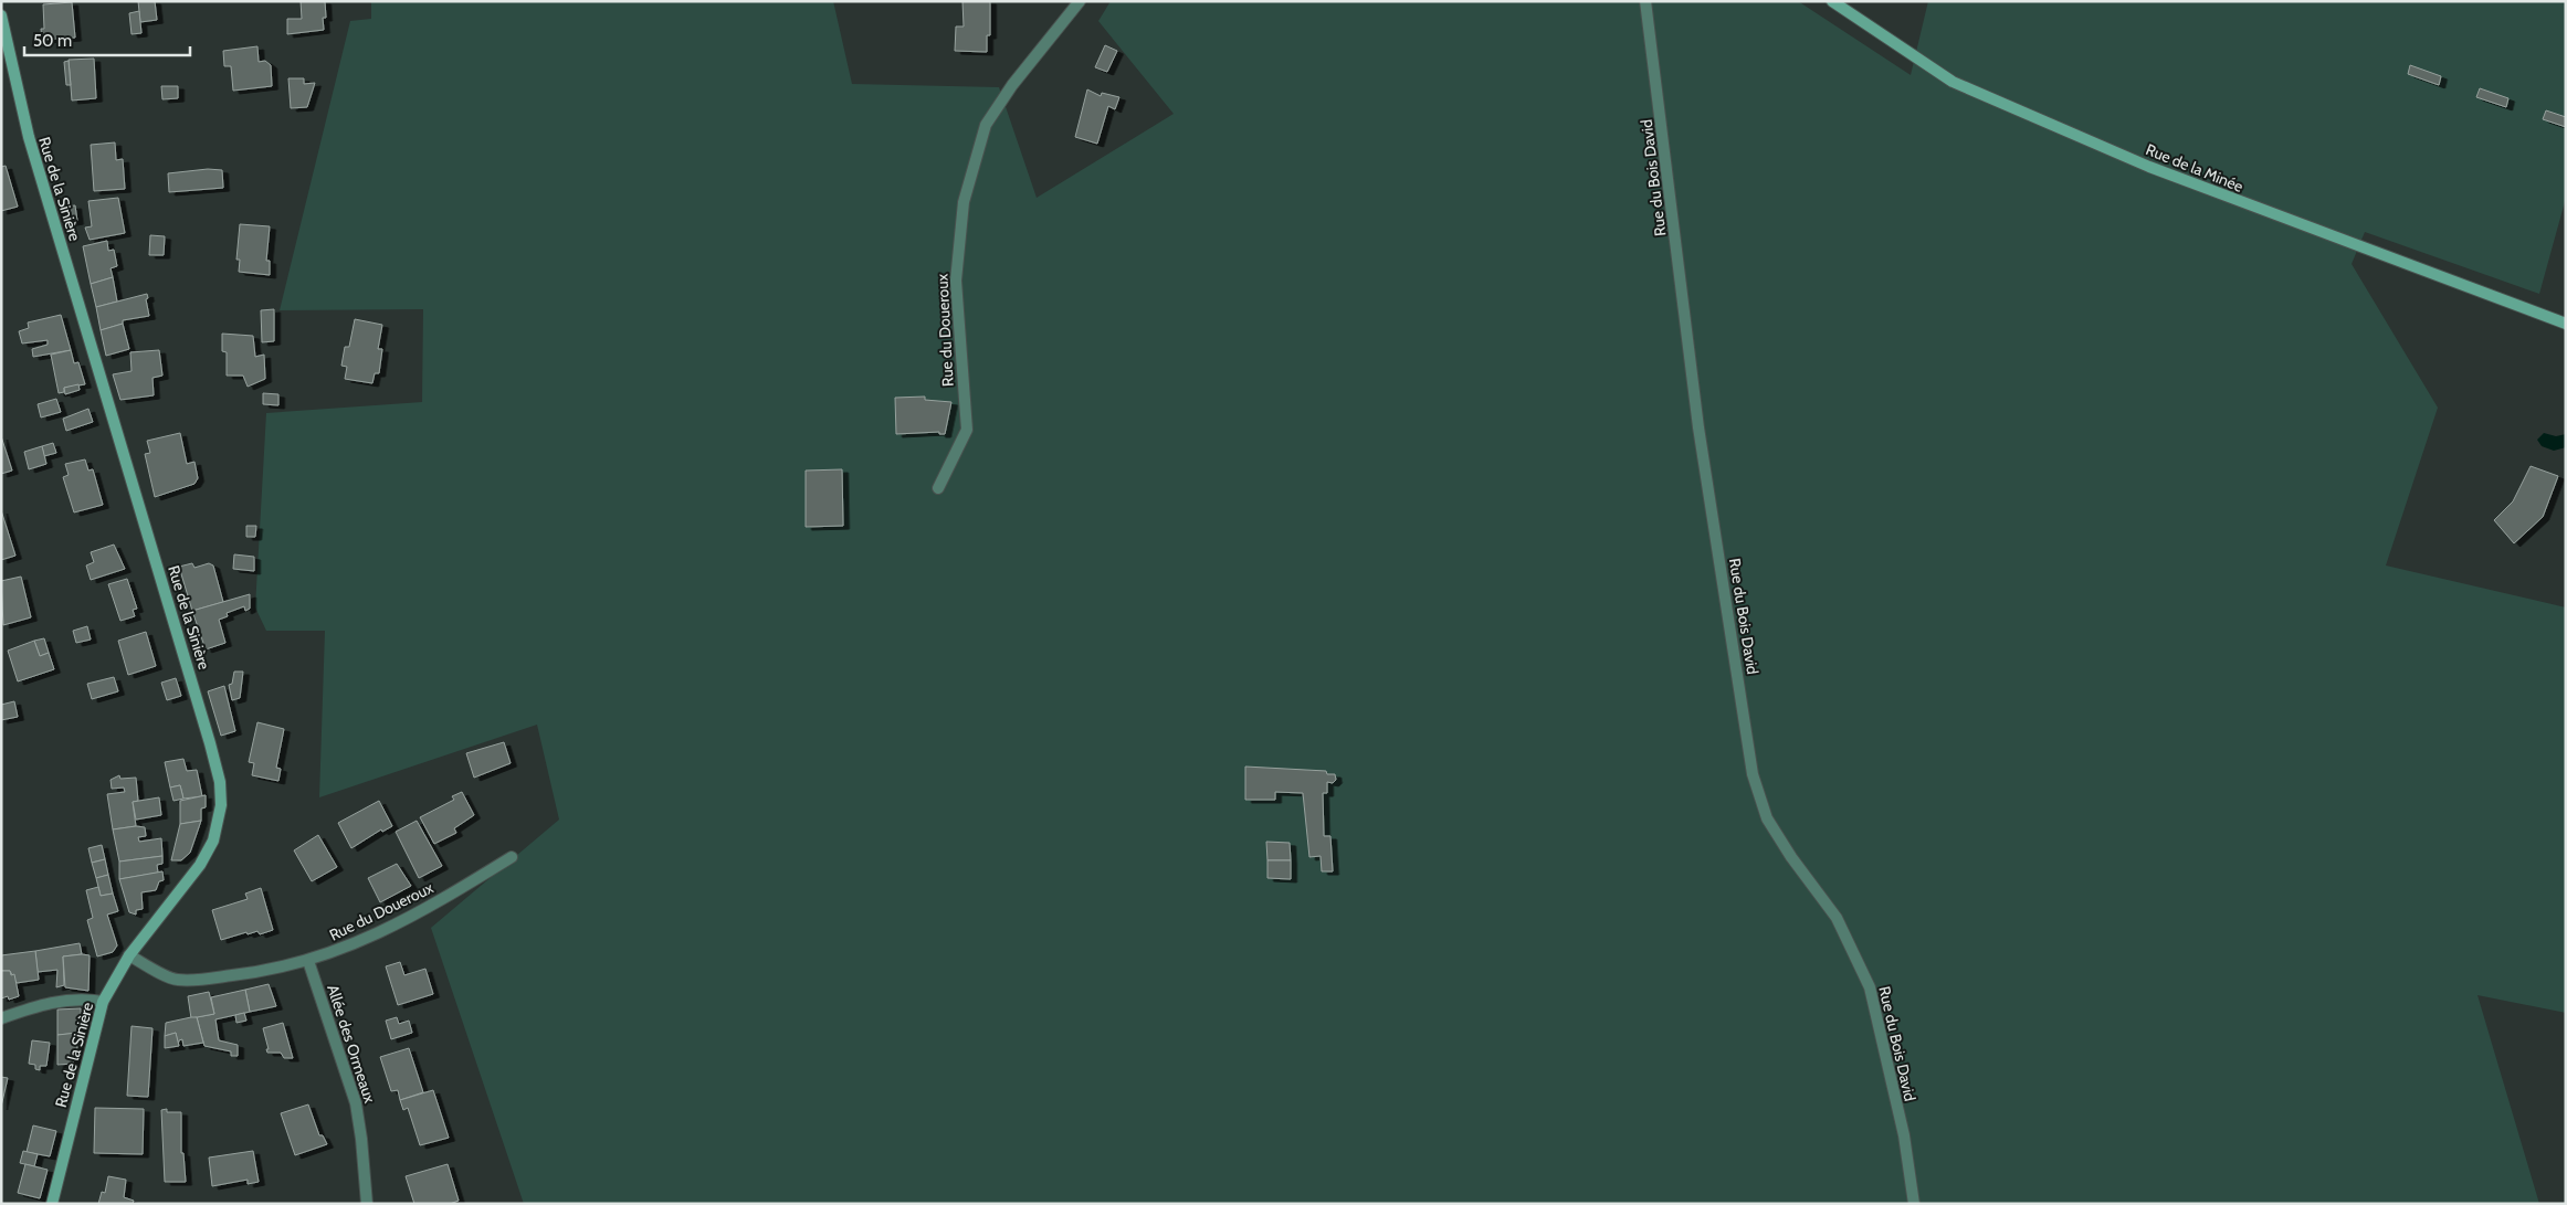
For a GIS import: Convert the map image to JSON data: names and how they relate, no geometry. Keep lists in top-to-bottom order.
{
  "streets": {
    "street": [
      "Rue de la Minée",
      "Rue du Bois David",
      "Rue de la Sinière",
      "Rue du Doueroux",
      "Allée des Ormeaux"
    ]
  },
  "crossings": [
    ["Rue de la Sinière", "Rue du Doueroux"],
    ["Rue du Doueroux", "Allée des Ormeaux"]
  ],
  "scale_bar": "50 m"
}
